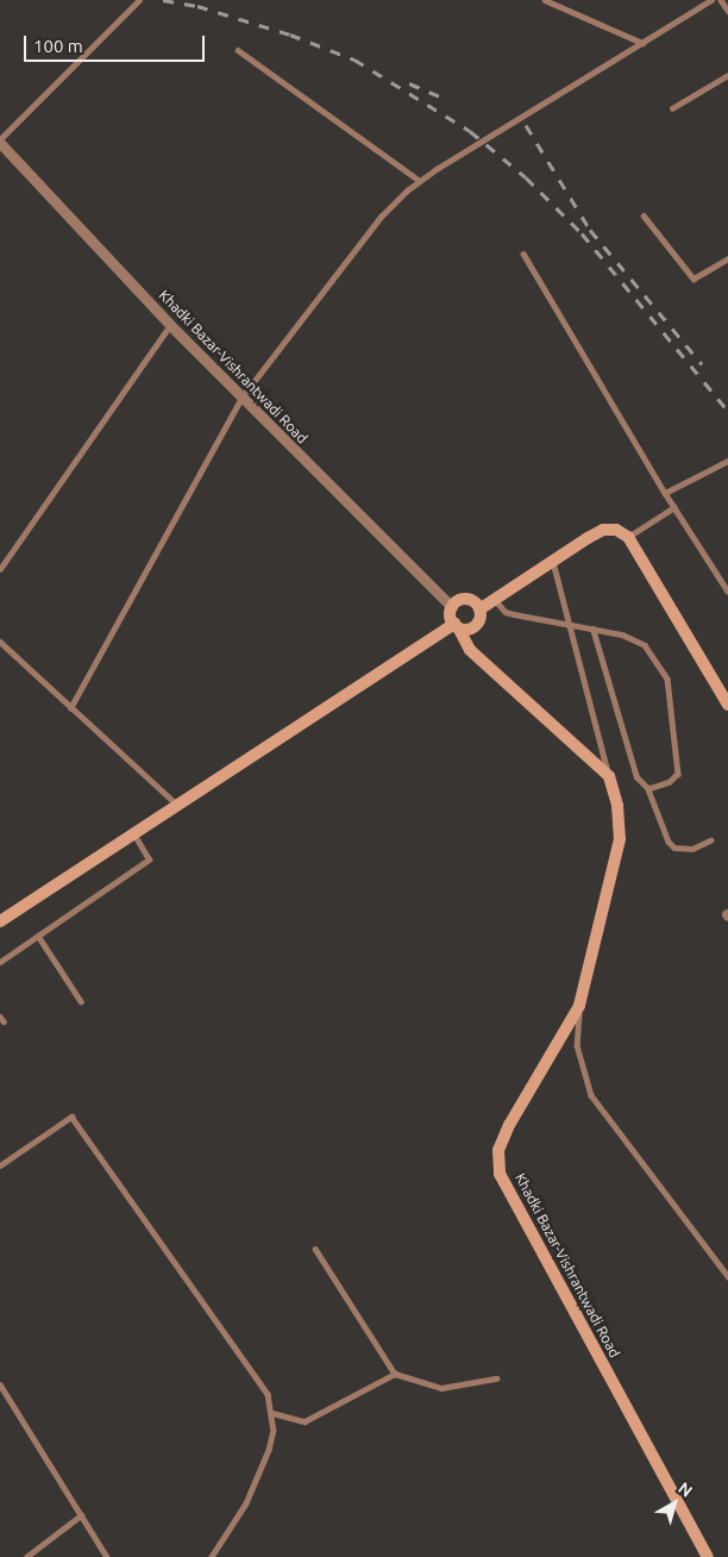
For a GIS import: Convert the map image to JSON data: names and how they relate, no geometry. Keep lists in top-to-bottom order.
{
  "streets": {
    "street": ["Khadki Bazar-Vishrantwadi Road"]
  },
  "scale_bar": "100 m",
  "north": "top right"
}
